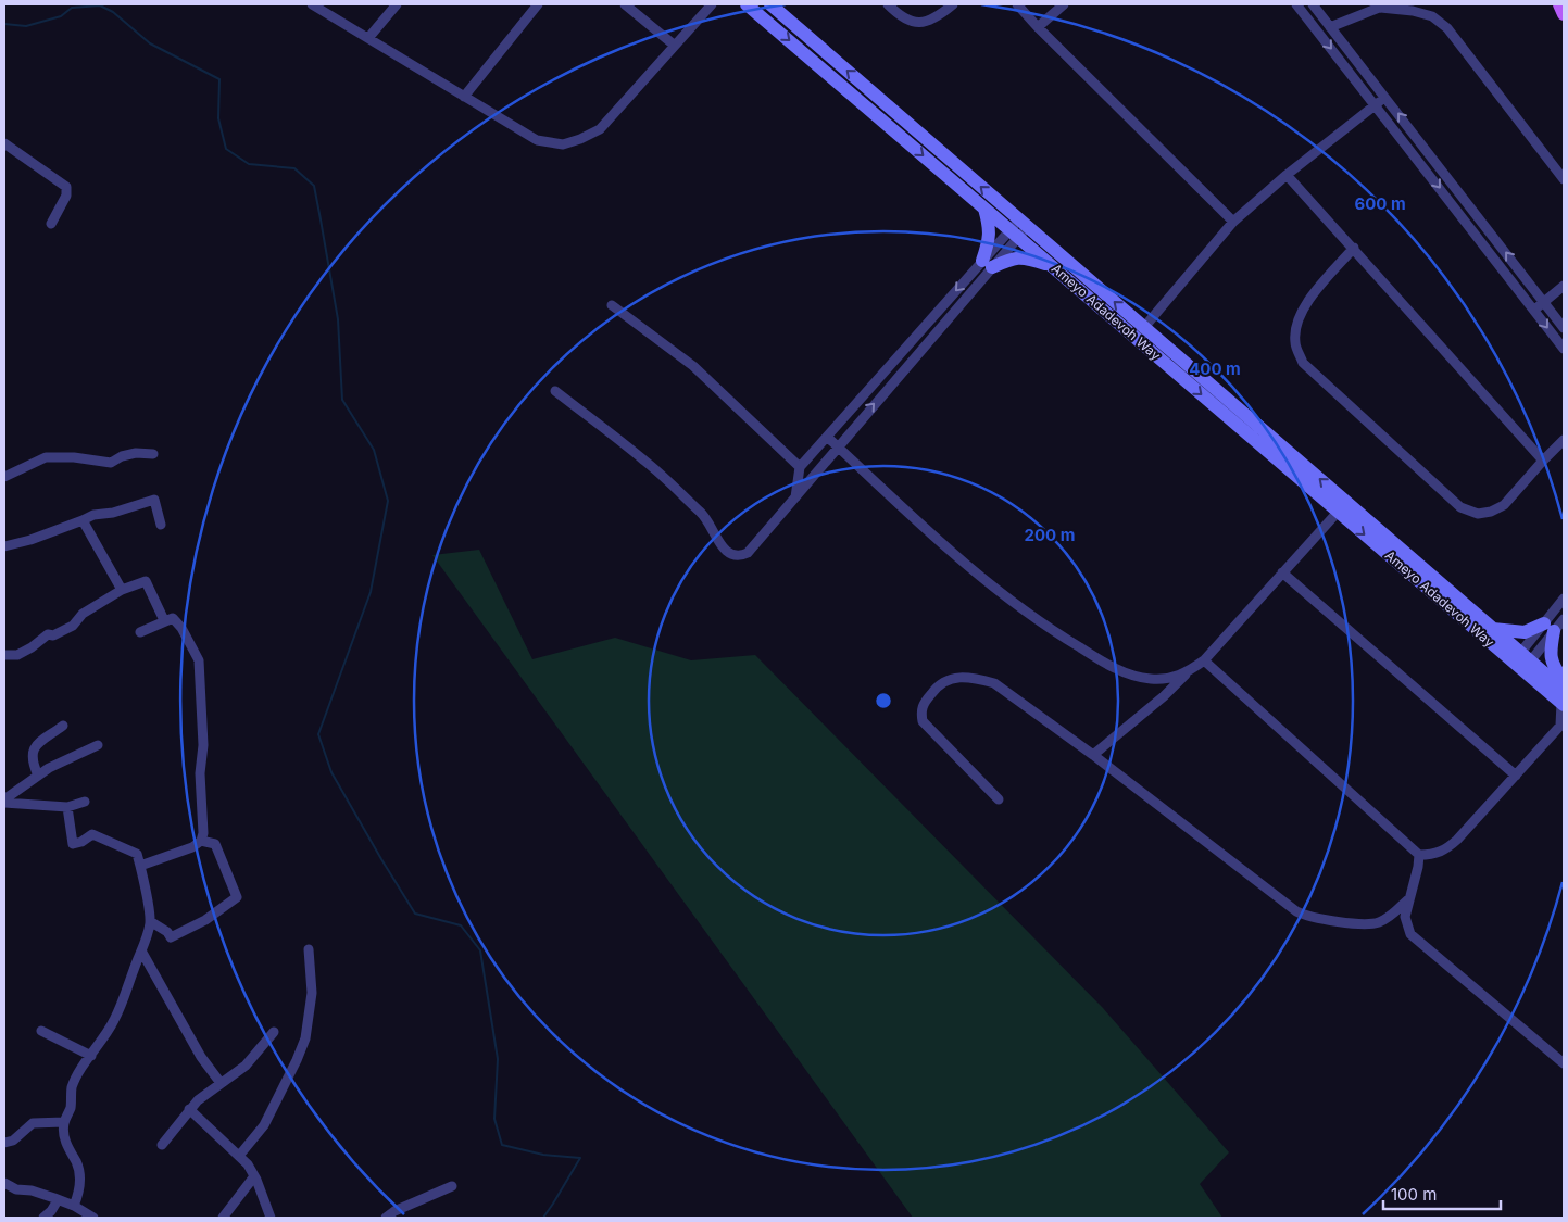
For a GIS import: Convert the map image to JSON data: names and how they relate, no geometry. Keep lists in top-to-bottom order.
{
  "streets": {
    "street": ["Ameyo Adadevoh Way"]
  },
  "scale_bar": "100 m",
  "rings": ["600 m", "400 m", "200 m"]
}
